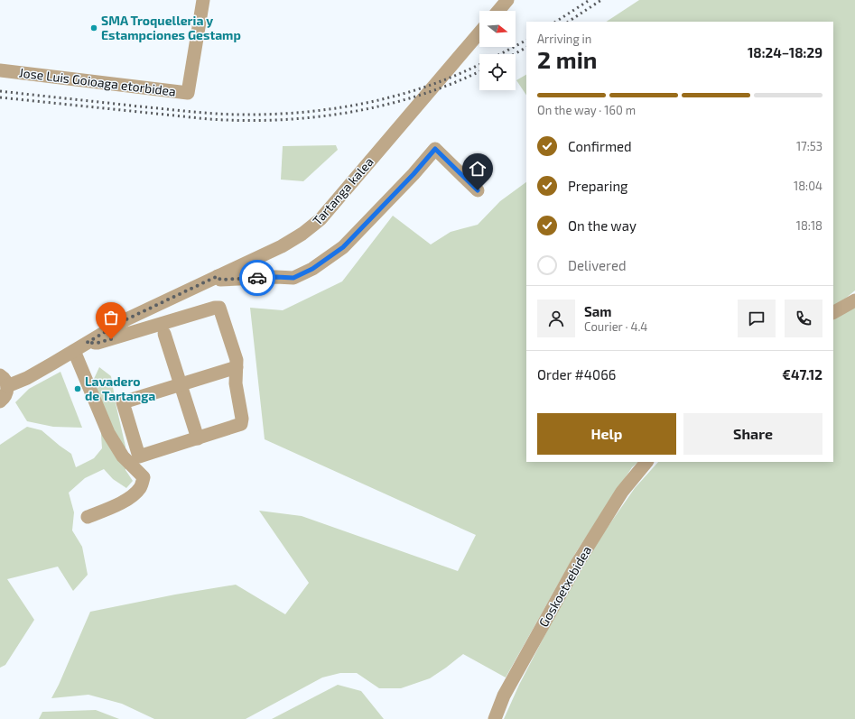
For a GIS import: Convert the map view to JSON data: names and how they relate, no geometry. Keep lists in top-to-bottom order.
{
  "streets": {
    "street": ["Jose Luis Goioaga etorbidea", "Tartanga kalea", "Goskoetxebidea"]
  },
  "places": ["SMA Troquelleria y Estampciones Gestamp", "Lavadero de Tartanga"],
  "north": "right",
  "page": {
    "heading": ["2 min", "Arriving in", "18:24–18:29"],
    "panel": [
      "Sam",
      "Courier · 4.4",
      "Order #4066",
      "€47.12"
    ],
    "bar": "On the way · 160 m",
    "list": [
      ["Confirmed", "17:53"],
      ["Preparing", "18:04"],
      ["On the way", "18:18"],
      "Delivered"
    ],
    "buttons": ["Help", "Share"]
  }
}
